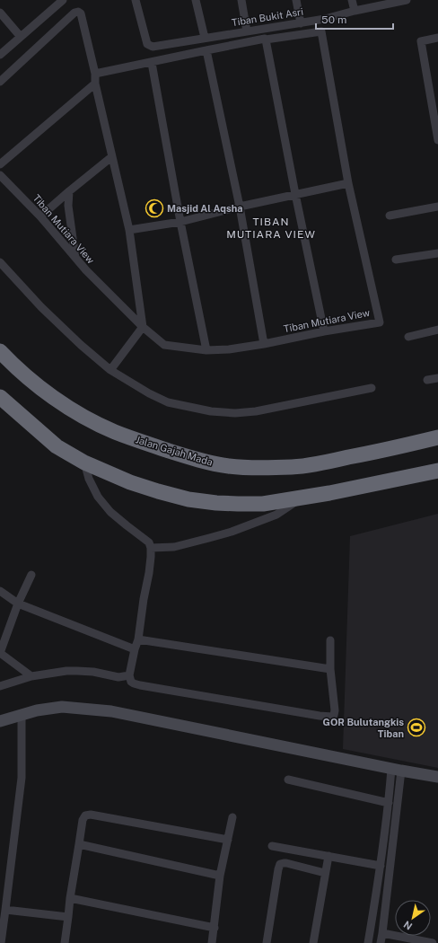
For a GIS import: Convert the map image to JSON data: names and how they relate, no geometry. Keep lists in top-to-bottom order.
{
  "streets": {
    "highway": ["Jalan Gajah Mada"],
    "street": ["Tiban Bukit Asri", "Tiban Mutiara View"]
  },
  "districts": ["TIBAN MUTIARA VIEW"],
  "places": {
    "mosque": ["Masjid Al Aqsha"],
    "sports": ["GOR Bulutangkis Tiban"]
  },
  "scale_bar": "50 m",
  "north": "bottom left"
}
